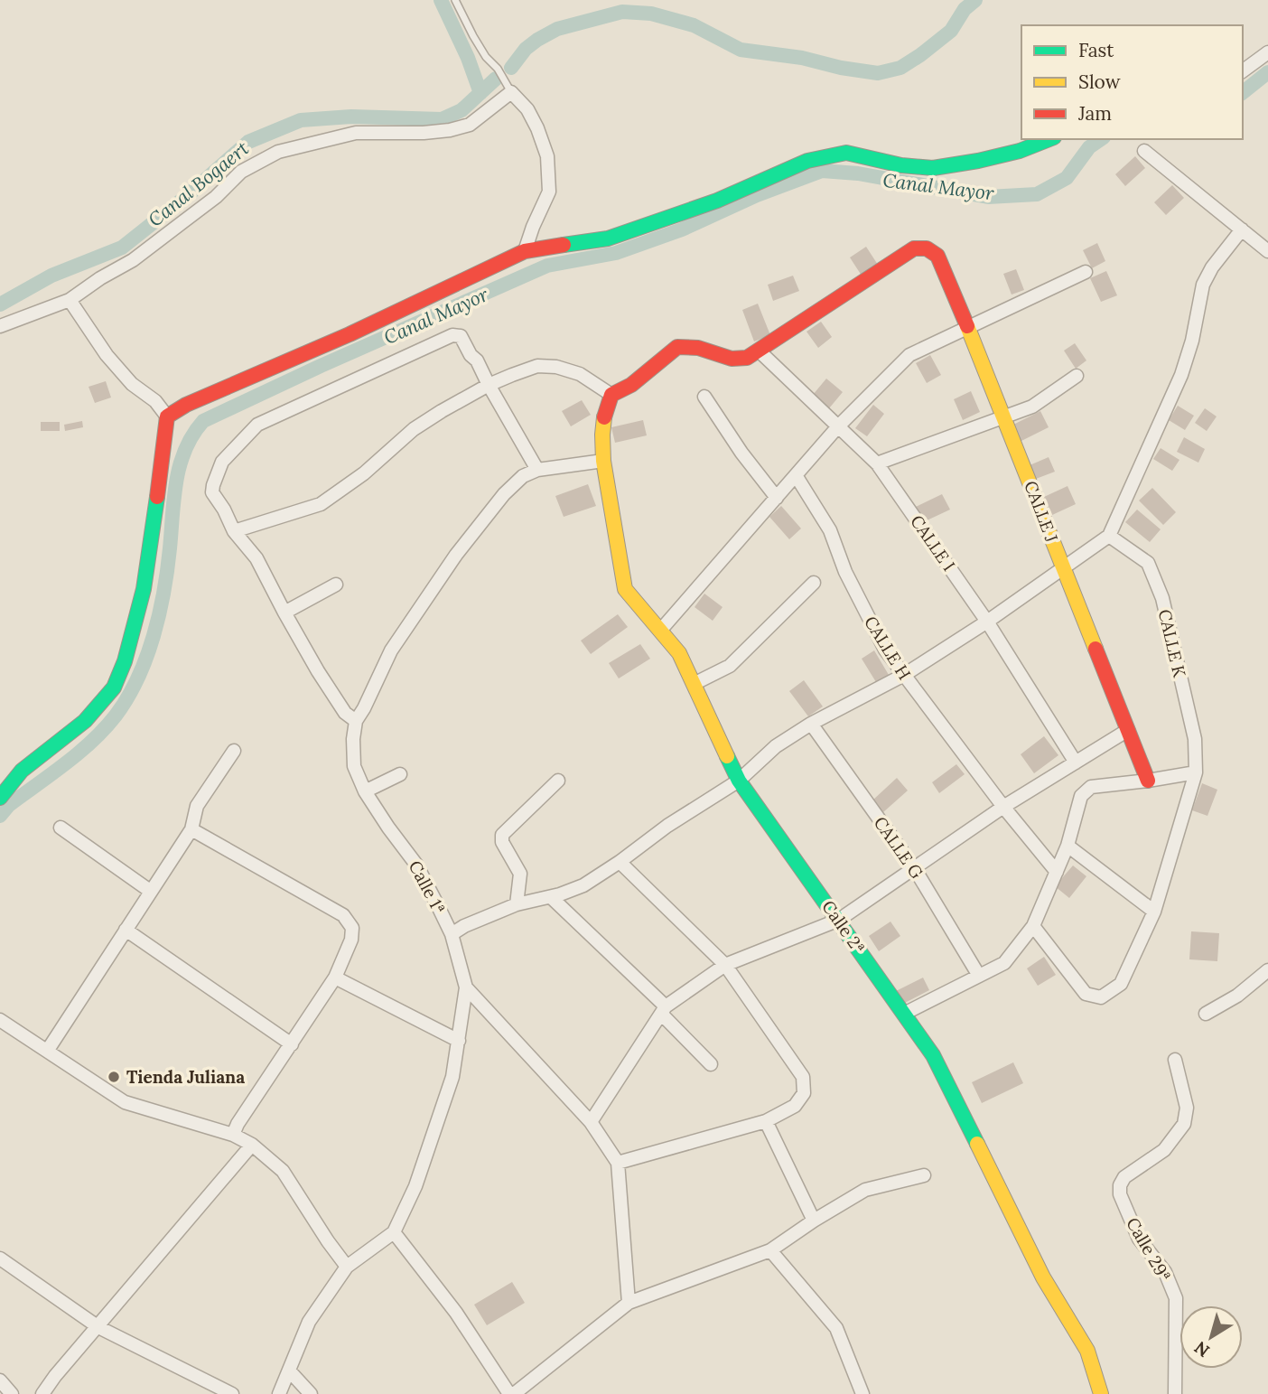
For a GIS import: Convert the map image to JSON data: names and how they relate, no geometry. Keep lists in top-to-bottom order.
{
  "streets": {
    "street": [
      "CALLE J",
      "CALLE I",
      "CALLE K",
      "CALLE H",
      "CALLE G",
      "Calle 1ª",
      "Calle 2ª",
      "Calle 29ª"
    ]
  },
  "crossings": [
    ["CALLE J", "CALLE I"],
    ["Calle 1ª", "Calle 2ª"]
  ],
  "water": ["Canal Bogaert", "Canal Mayor"],
  "places": ["Tienda Juliana"],
  "legend": ["Fast", "Slow", "Jam"],
  "north": "bottom left"
}
